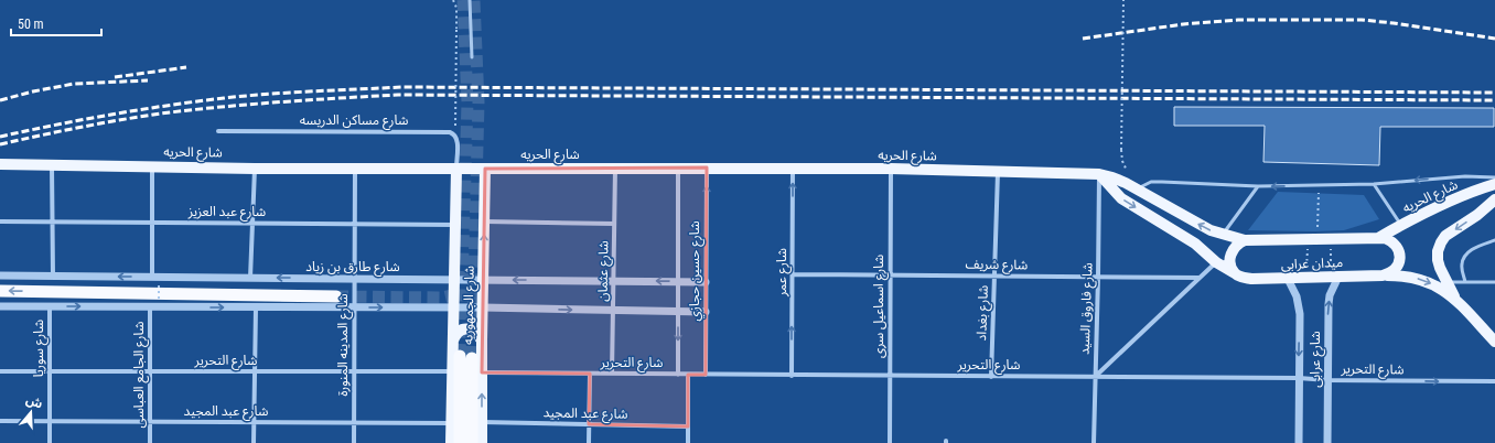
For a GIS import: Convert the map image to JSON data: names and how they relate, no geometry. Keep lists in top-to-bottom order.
{
  "streets": {
    "highway": ["شارع الجمهوريه"],
    "main road": ["شارع الحريه", "ميدان عرابى"],
    "street": [
      "شارع مساكن الدريسه",
      "شارع عبد العزيز",
      "شارع شريف",
      "شارع طارق بن زياد",
      "شارع عثمان",
      "شارع حسين حجازي",
      "شارع عمر",
      "شارع اسماعيل سرى",
      "شارع فاروق السيد",
      "شارع بغداد",
      "شارع المدينه المنورة",
      "شارع سوريا",
      "شارع عرابى",
      "شارع التحرير",
      "شارع الجامع العباسى",
      "شارع عبد المجيد"
    ]
  },
  "crossings": [
    ["شارع مساكن الدريسه", "شارع الحريه"],
    ["شارع مساكن الدريسه", "شارع الجمهوريه"],
    ["شارع الحريه", "ميدان عرابى"],
    ["شارع الحريه", "شارع عثمان"],
    ["شارع الحريه", "شارع حسين حجازي"],
    ["شارع الحريه", "شارع عمر"],
    ["شارع الحريه", "شارع الجمهوريه"],
    ["شارع الحريه", "شارع اسماعيل سرى"],
    ["شارع الحريه", "شارع فاروق السيد"],
    ["شارع الحريه", "شارع بغداد"],
    ["شارع الحريه", "شارع المدينه المنورة"],
    ["شارع عبد العزيز", "شارع الجمهوريه"],
    ["شارع عبد العزيز", "شارع المدينه المنورة"],
    ["ميدان عرابى", "شارع عرابى"],
    ["شارع شريف", "شارع عمر"],
    ["شارع شريف", "شارع اسماعيل سرى"],
    ["شارع شريف", "شارع فاروق السيد"],
    ["شارع شريف", "شارع بغداد"],
    ["شارع طارق بن زياد", "شارع عثمان"],
    ["شارع طارق بن زياد", "شارع حسين حجازي"],
    ["شارع طارق بن زياد", "شارع الجمهوريه"],
    ["شارع طارق بن زياد", "شارع المدينه المنورة"],
    ["شارع عثمان", "شارع التحرير"],
    ["شارع حسين حجازي", "شارع التحرير"],
    ["شارع عمر", "شارع التحرير"],
    ["شارع الجمهوريه", "شارع التحرير"],
    ["شارع الجمهوريه", "شارع عبد المجيد"],
    ["شارع اسماعيل سرى", "شارع التحرير"],
    ["شارع فاروق السيد", "شارع التحرير"],
    ["شارع بغداد", "شارع التحرير"],
    ["شارع المدينه المنورة", "شارع التحرير"],
    ["شارع المدينه المنورة", "شارع عبد المجيد"],
    ["شارع سوريا", "شارع التحرير"],
    ["شارع سوريا", "شارع عبد المجيد"],
    ["شارع عرابى", "شارع التحرير"],
    ["شارع التحرير", "شارع الجامع العباسى"],
    ["شارع الجامع العباسى", "شارع عبد المجيد"]
  ],
  "one_way": ["شارع عمر"],
  "scale_bar": "50 m",
  "north": "top"
}
